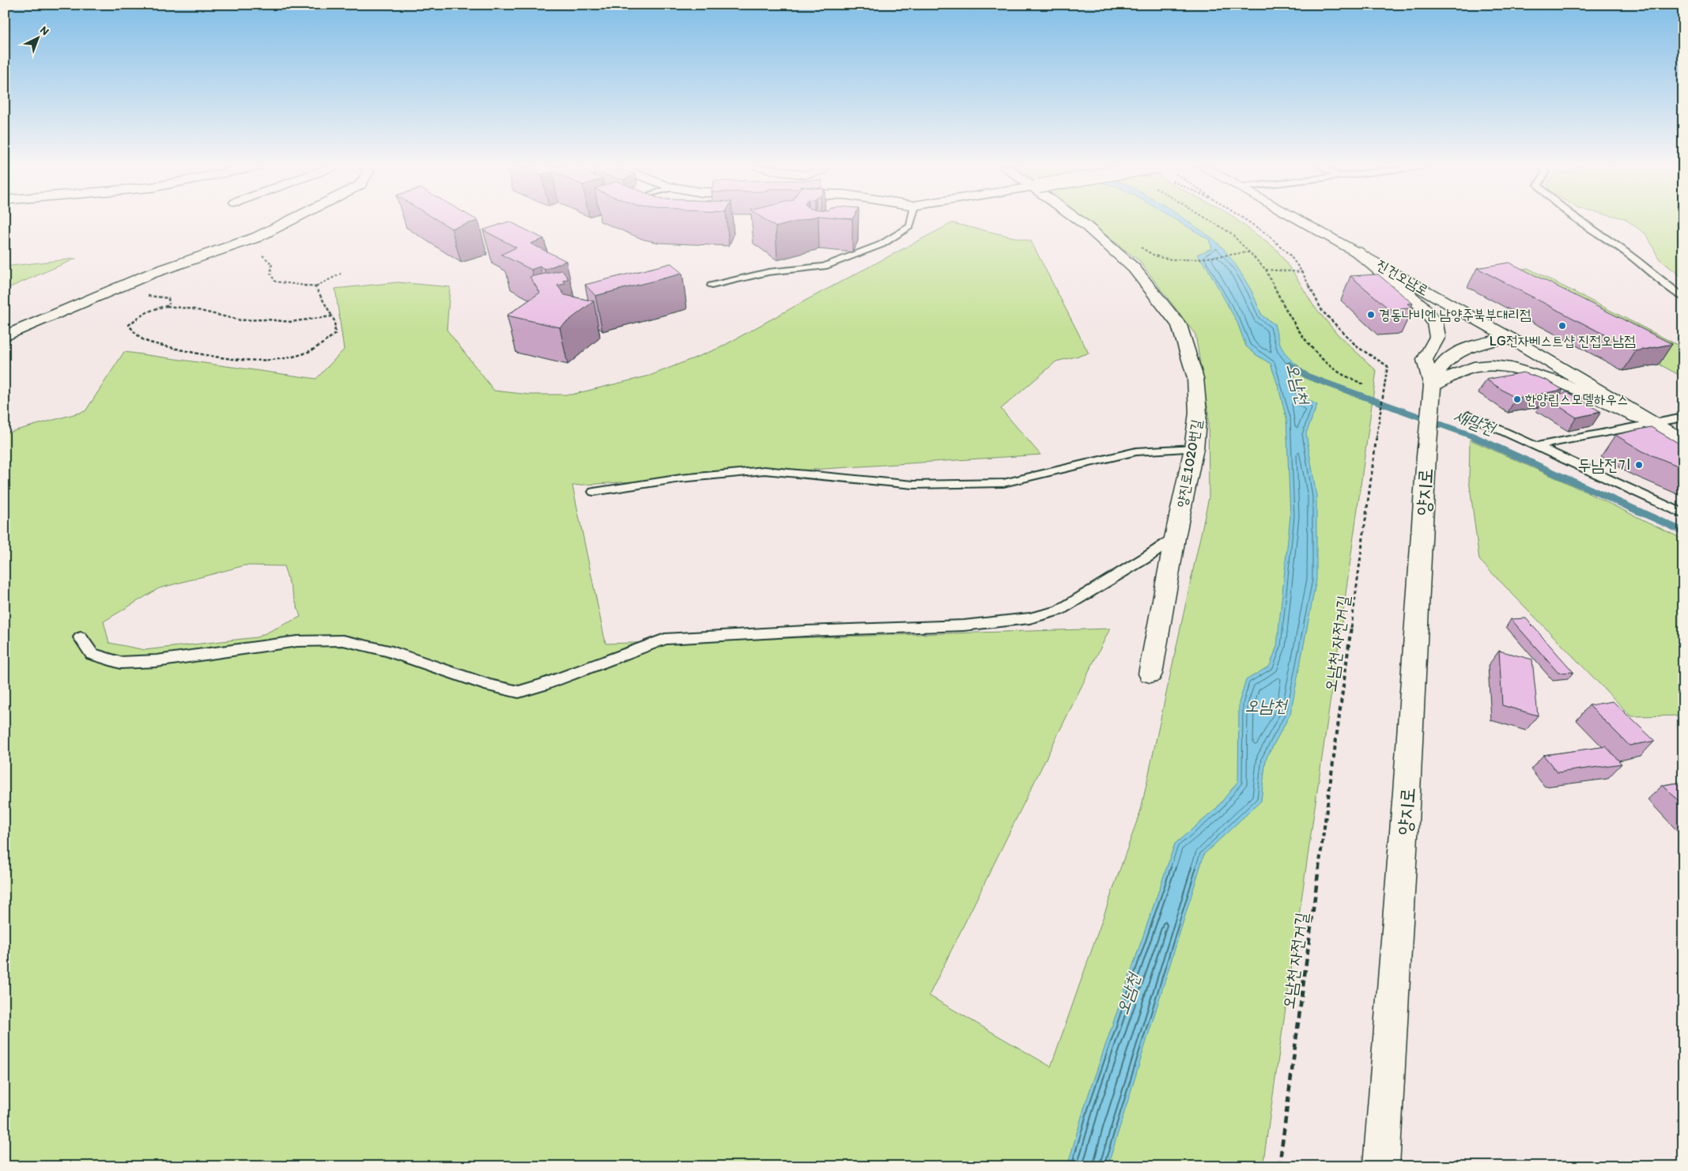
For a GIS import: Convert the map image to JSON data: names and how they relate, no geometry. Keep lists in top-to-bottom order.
{
  "streets": {
    "street": ["진건오남로", "양진로1020번길", "양지로"],
    "path": ["오남천 자전거길"]
  },
  "water": ["오남천", "새말천"],
  "places": [
    "경동나비엔 남양주북부대리점",
    "LG전자베스트샵 진접오남점",
    "한양립스모델하우스",
    "두남전기"
  ],
  "north": "top right"
}
